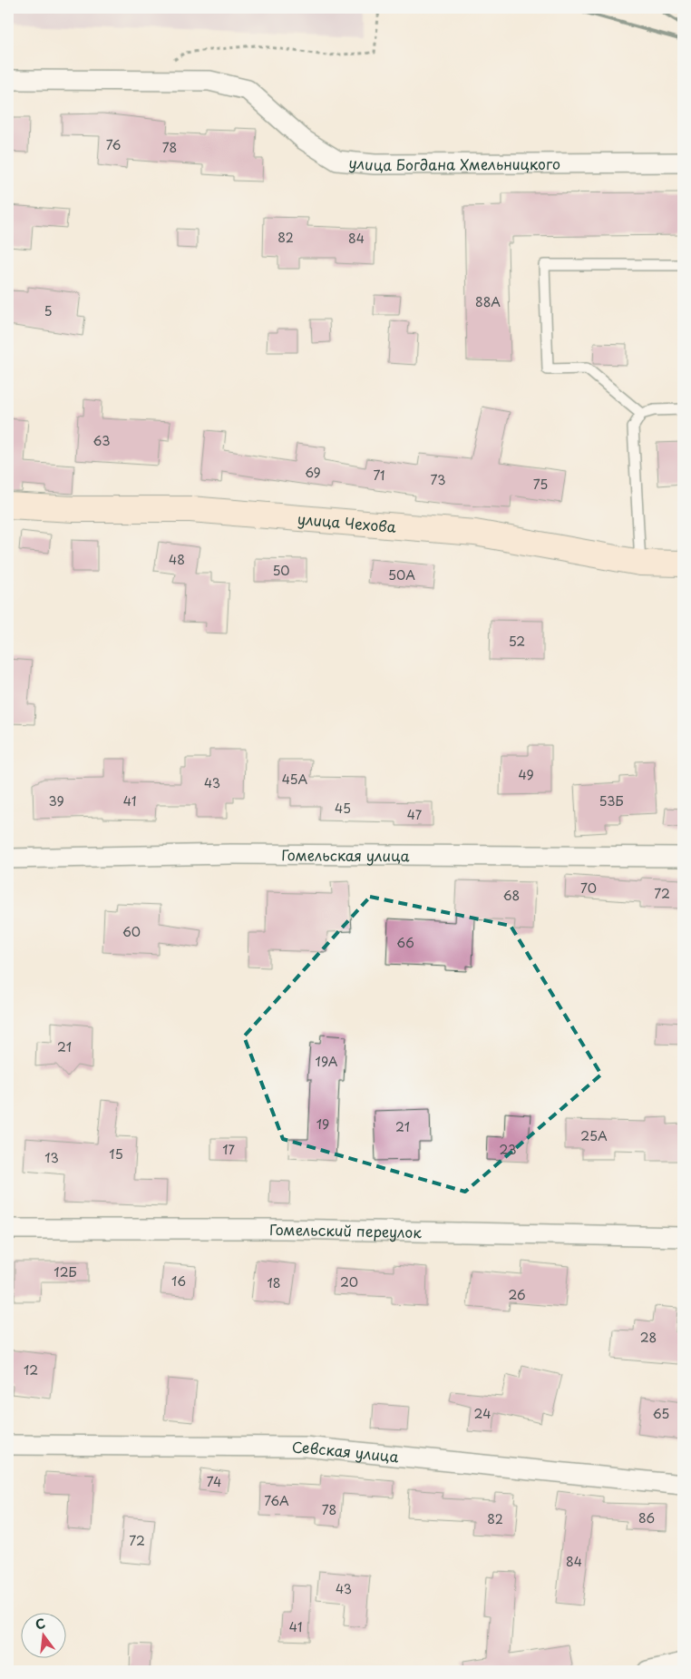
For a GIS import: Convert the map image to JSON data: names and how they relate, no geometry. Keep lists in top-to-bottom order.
{
  "streets": {
    "street": [
      "улица Богдана Хмельницкого",
      "улица Чехова",
      "Гомельская улица",
      "Гомельский переулок",
      "Севская улица"
    ]
  },
  "house_numbers": [
    "76",
    "78",
    "82",
    "84",
    "88А",
    "5",
    "63",
    "69",
    "71",
    "73",
    "75",
    "48",
    "50",
    "50А",
    "52",
    "49",
    "45А",
    "43",
    "39",
    "41",
    "53Б",
    "45",
    "47",
    "70",
    "72",
    "68",
    "60",
    "66",
    "21",
    "19А",
    "19",
    "21",
    "25А",
    "17",
    "23",
    "15",
    "13",
    "12Б",
    "16",
    "20",
    "18",
    "26",
    "28",
    "12",
    "24",
    "65",
    "74",
    "76А",
    "78",
    "86",
    "82",
    "72",
    "84",
    "43",
    "41"
  ],
  "north": "top"
}
